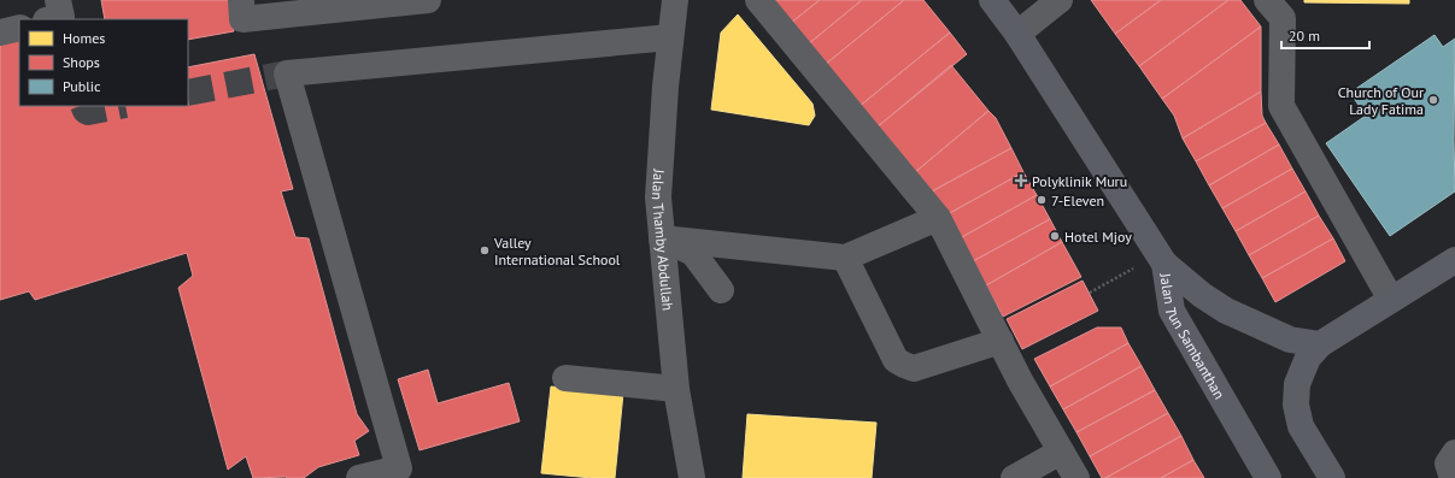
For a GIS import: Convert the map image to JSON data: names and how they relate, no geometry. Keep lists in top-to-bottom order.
{
  "streets": {
    "main road": ["Jalan Tun Sambanthan"],
    "street": ["Jalan Thamby Abdullah"]
  },
  "places": {
    "other": [
      "Church of Our Lady Fatima",
      "7-Eleven",
      "Hotel Mjoy",
      "Valley International School"
    ],
    "health": ["Polyklinik Muru"]
  },
  "legend": ["Homes", "Shops", "Public"],
  "scale_bar": "20 m"
}
